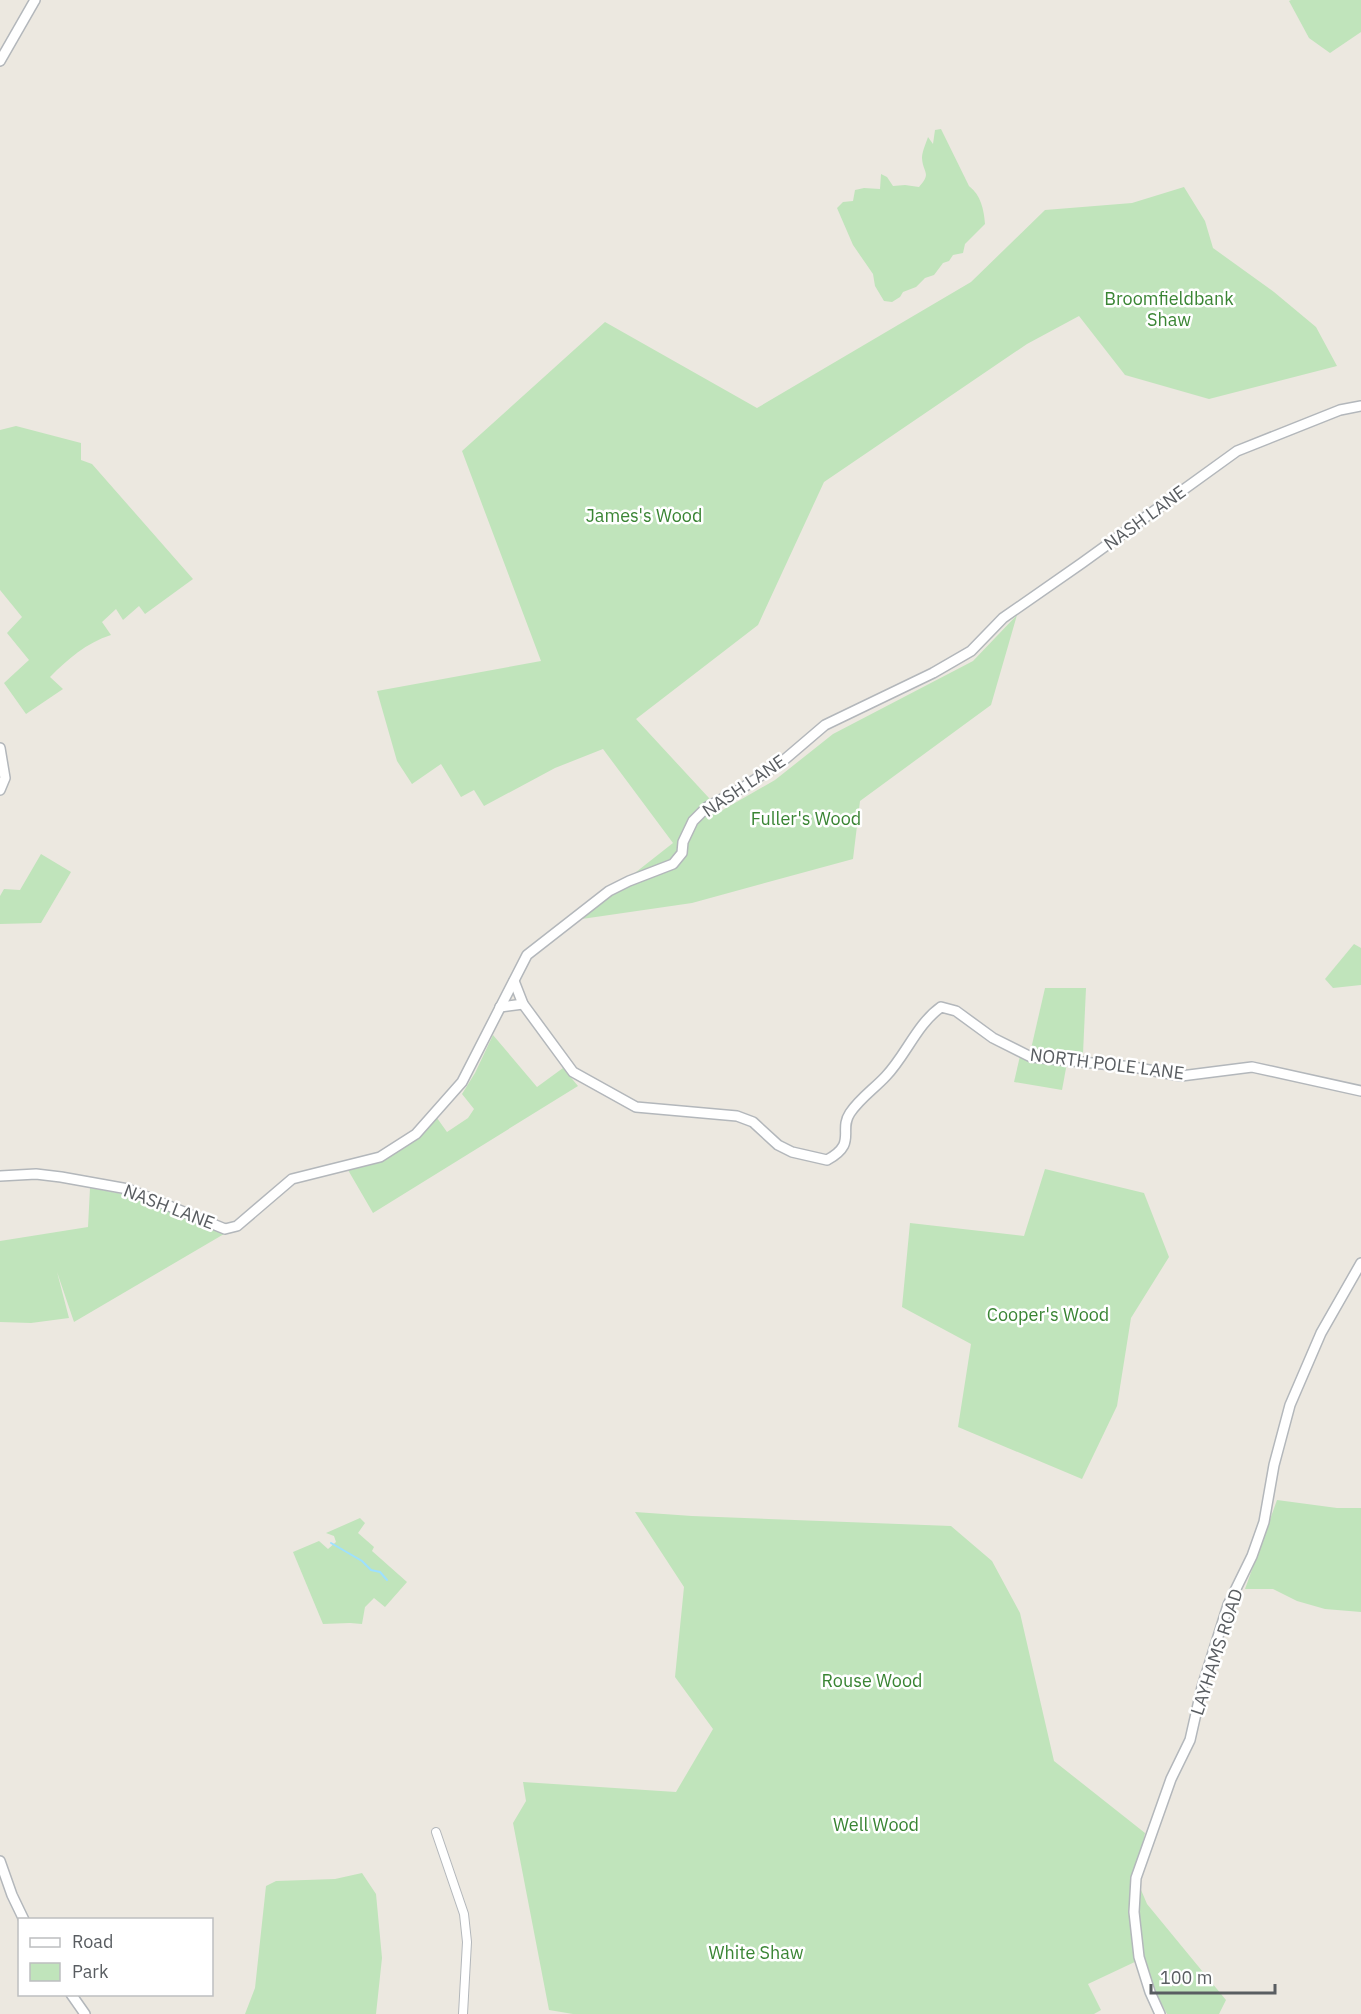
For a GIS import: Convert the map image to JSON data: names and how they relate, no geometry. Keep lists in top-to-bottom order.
{
  "streets": {
    "street": ["NASH LANE", "NORTH POLE LANE", "LAYHAMS ROAD"]
  },
  "crossings": [
    ["NASH LANE", "NORTH POLE LANE"]
  ],
  "parks": [
    "Broomfieldbank Shaw",
    "James's Wood",
    "Fuller's Wood",
    "Cooper's Wood",
    "Rouse Wood",
    "Well Wood",
    "White Shaw"
  ],
  "legend": ["Road", "Park"],
  "scale_bar": "100 m"
}
